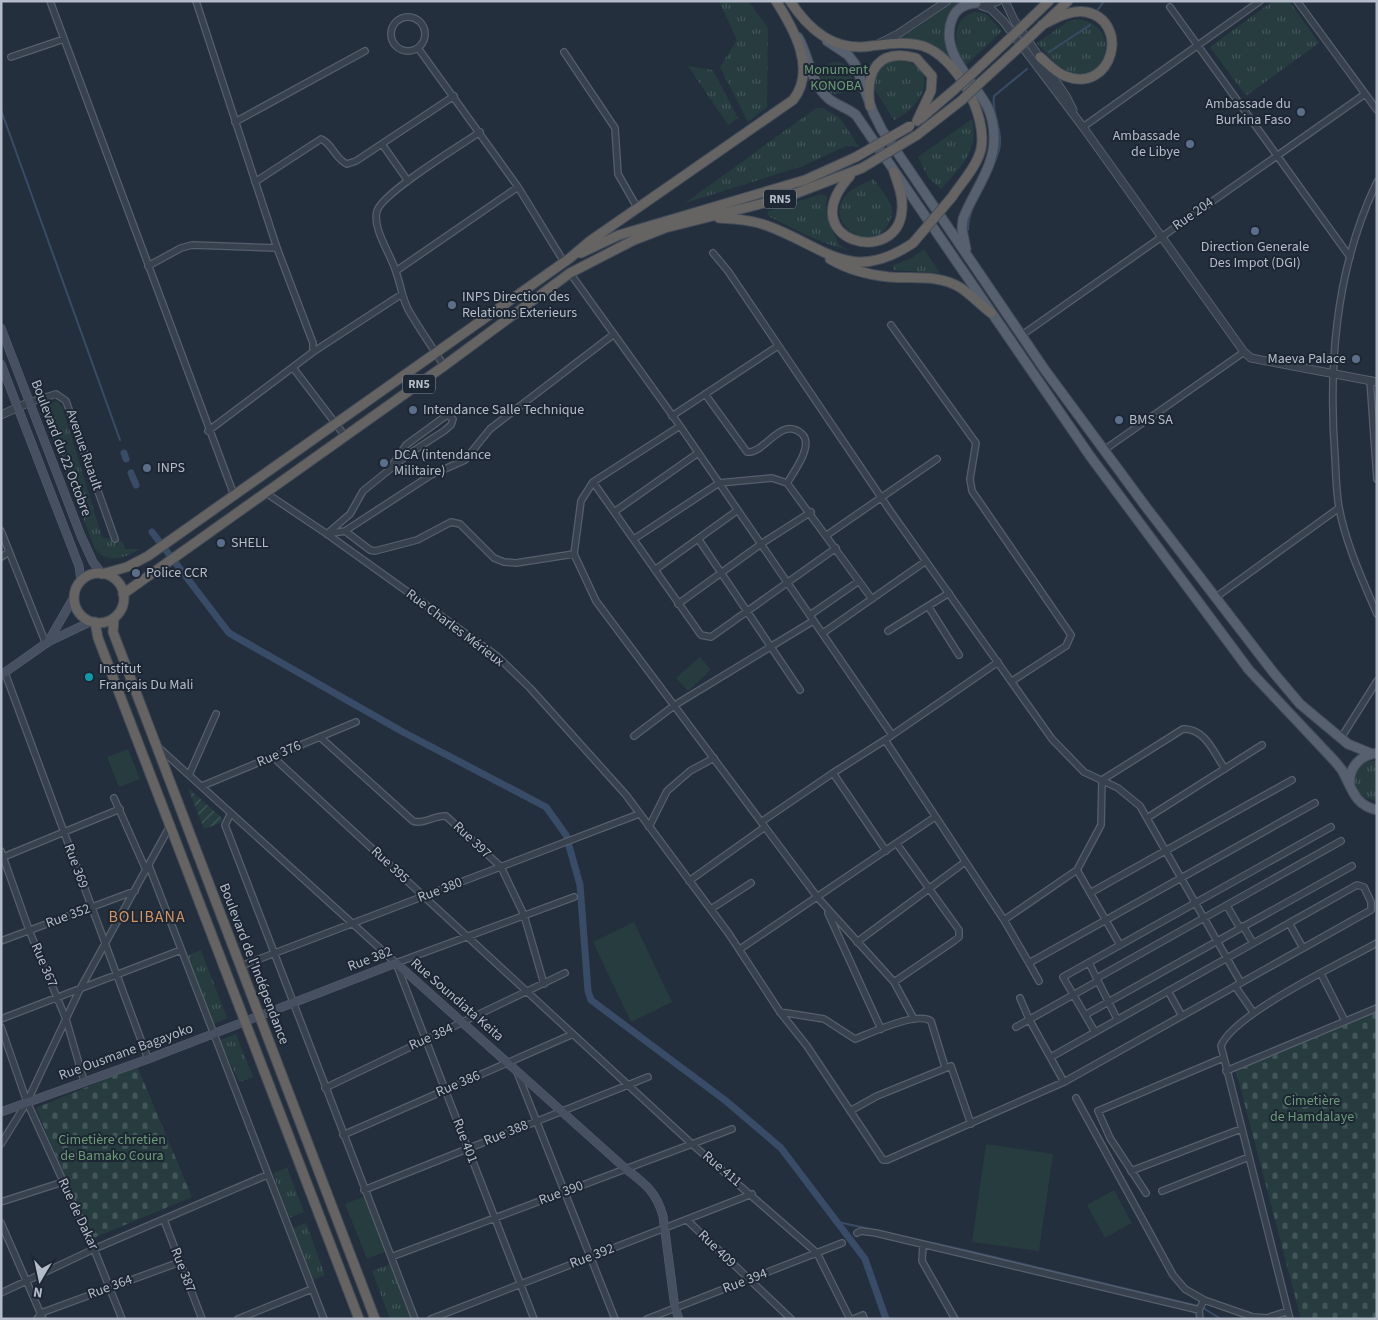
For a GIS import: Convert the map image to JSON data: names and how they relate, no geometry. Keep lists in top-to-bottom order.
{
  "streets": {
    "highway": ["RN5", "Boulevard de l'Indépendance"],
    "main road": [
      "Boulevard du 22 Octobre",
      "Rue 382",
      "Rue Soundiata Keita",
      "Rue Ousmane Bagayoko"
    ],
    "street": [
      "Rue 204",
      "Avenue Ruault",
      "Rue Charles Mérieux",
      "Rue 376",
      "Rue 397",
      "Rue 395",
      "Rue 369",
      "Rue 380",
      "Rue 352",
      "Rue 367",
      "Rue 384",
      "Rue 386",
      "Rue 388",
      "Rue 401",
      "Rue 411",
      "Rue 390",
      "Rue de Dakar",
      "Rue 409",
      "Rue 392",
      "Rue 387",
      "Rue 394",
      "Rue 364"
    ]
  },
  "crossings": [
    ["RN5", "Boulevard du 22 Octobre"],
    ["RN5", "Rue Charles Mérieux"],
    ["RN5", "Boulevard de l'Indépendance"],
    ["Boulevard du 22 Octobre", "Avenue Ruault"],
    ["Boulevard du 22 Octobre", "Boulevard de l'Indépendance"],
    ["Rue Charles Mérieux", "Rue 380"],
    ["Rue 376", "Rue 397"],
    ["Rue 376", "Rue 395"],
    ["Rue 376", "Rue Soundiata Keita"],
    ["Rue 397", "Rue 380"],
    ["Rue 397", "Rue 382"],
    ["Rue 397", "Rue 384"],
    ["Rue 395", "Rue 380"],
    ["Rue 395", "Rue 382"],
    ["Rue 395", "Rue 384"],
    ["Rue 395", "Rue 386"],
    ["Rue 395", "Rue 411"],
    ["Rue 369", "Rue 352"],
    ["Rue 369", "Rue Ousmane Bagayoko"],
    ["Rue 380", "Boulevard de l'Indépendance"],
    ["Rue 380", "Rue Soundiata Keita"],
    ["Rue 352", "Rue 367"],
    ["Rue 382", "Boulevard de l'Indépendance"],
    ["Rue 382", "Rue Soundiata Keita"],
    ["Rue 382", "Rue Ousmane Bagayoko"],
    ["Rue 382", "Rue 401"],
    ["Boulevard de l'Indépendance", "Rue Soundiata Keita"],
    ["Boulevard de l'Indépendance", "Rue 384"],
    ["Boulevard de l'Indépendance", "Rue Ousmane Bagayoko"],
    ["Boulevard de l'Indépendance", "Rue 386"],
    ["Boulevard de l'Indépendance", "Rue 388"],
    ["Boulevard de l'Indépendance", "Rue 390"],
    ["Rue 367", "Rue Ousmane Bagayoko"],
    ["Rue Soundiata Keita", "Rue 384"],
    ["Rue Soundiata Keita", "Rue 386"],
    ["Rue Soundiata Keita", "Rue 388"],
    ["Rue Soundiata Keita", "Rue 401"],
    ["Rue Soundiata Keita", "Rue 390"],
    ["Rue Soundiata Keita", "Rue 392"],
    ["Rue Soundiata Keita", "Rue 394"],
    ["Rue 384", "Rue 401"],
    ["Rue Ousmane Bagayoko", "Rue de Dakar"],
    ["Rue 386", "Rue 401"],
    ["Rue 386", "Rue 411"],
    ["Rue 388", "Rue 401"],
    ["Rue 388", "Rue 411"],
    ["Rue 401", "Rue 390"],
    ["Rue 401", "Rue 392"],
    ["Rue 411", "Rue 390"],
    ["Rue 411", "Rue 392"],
    ["Rue 411", "Rue 394"],
    ["Rue de Dakar", "Rue 364"],
    ["Rue 409", "Rue 392"],
    ["Rue 409", "Rue 394"],
    ["Rue 387", "Rue 364"]
  ],
  "districts": ["BOLIBANA"],
  "parks": ["Monument KONOBA", "Cimetière de Hamdalaye", "Cimetière chretien de Bamako Coura"],
  "places": [
    "Ambassade du Burkina Faso",
    "Ambassade de Libye",
    "Direction Generale Des Impot (DGI)",
    "INPS Direction des Relations Exterieurs",
    "Maeva Palace",
    "Intendance Salle Technique",
    "BMS SA",
    "DCA (intendance Militaire)",
    "INPS",
    "SHELL",
    "Police CCR",
    "Institut Français Du Mali"
  ],
  "north": "bottom"
}
